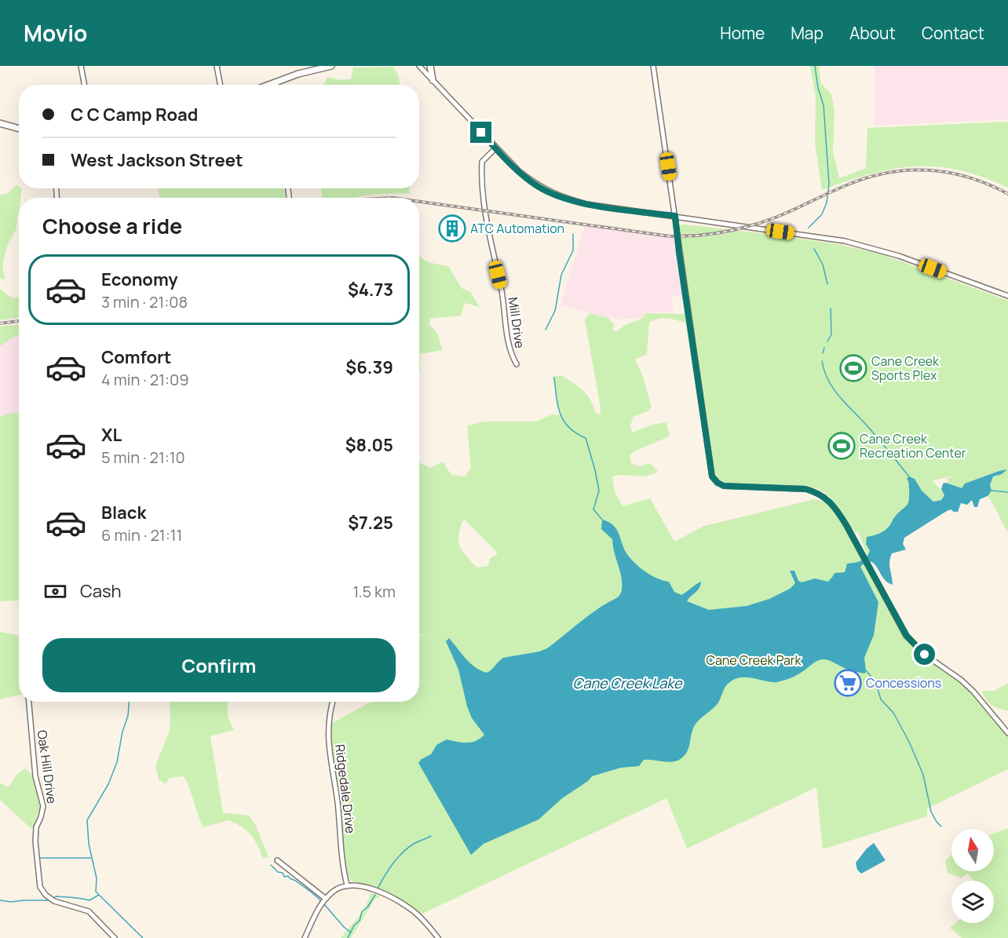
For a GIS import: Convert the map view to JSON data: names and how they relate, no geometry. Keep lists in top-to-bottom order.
{
  "streets": {
    "street": ["Mill Drive", "Oak Hill Drive", "Ridgedale Drive"]
  },
  "water": ["Cane Creek Lake"],
  "parks": ["Cane Creek Park"],
  "places": {
    "building": ["ATC Automation"],
    "sports": ["Cane Creek Sports Plex", "Cane Creek Recreation Center"],
    "supermarket": ["Concessions"]
  },
  "north": "top",
  "page": {
    "header": "Movio",
    "nav": [
      "Home",
      "Map",
      "About",
      "Contact"
    ],
    "banner": ["C C Camp Road", "West Jackson Street"],
    "heading": "Choose a ride",
    "list": [
      {
        "name": "Economy",
        "note": "3 min · 21:08",
        "value": "$4.73"
      },
      {
        "name": "Comfort",
        "note": "4 min · 21:09",
        "value": "$6.39"
      },
      {
        "name": "XL",
        "note": "5 min · 21:10",
        "value": "$8.05"
      },
      {
        "name": "Black",
        "note": "6 min · 21:11",
        "value": "$7.25"
      }
    ],
    "pay": ["Cash", "1.5 km"],
    "buttons": "Confirm"
  }
}
